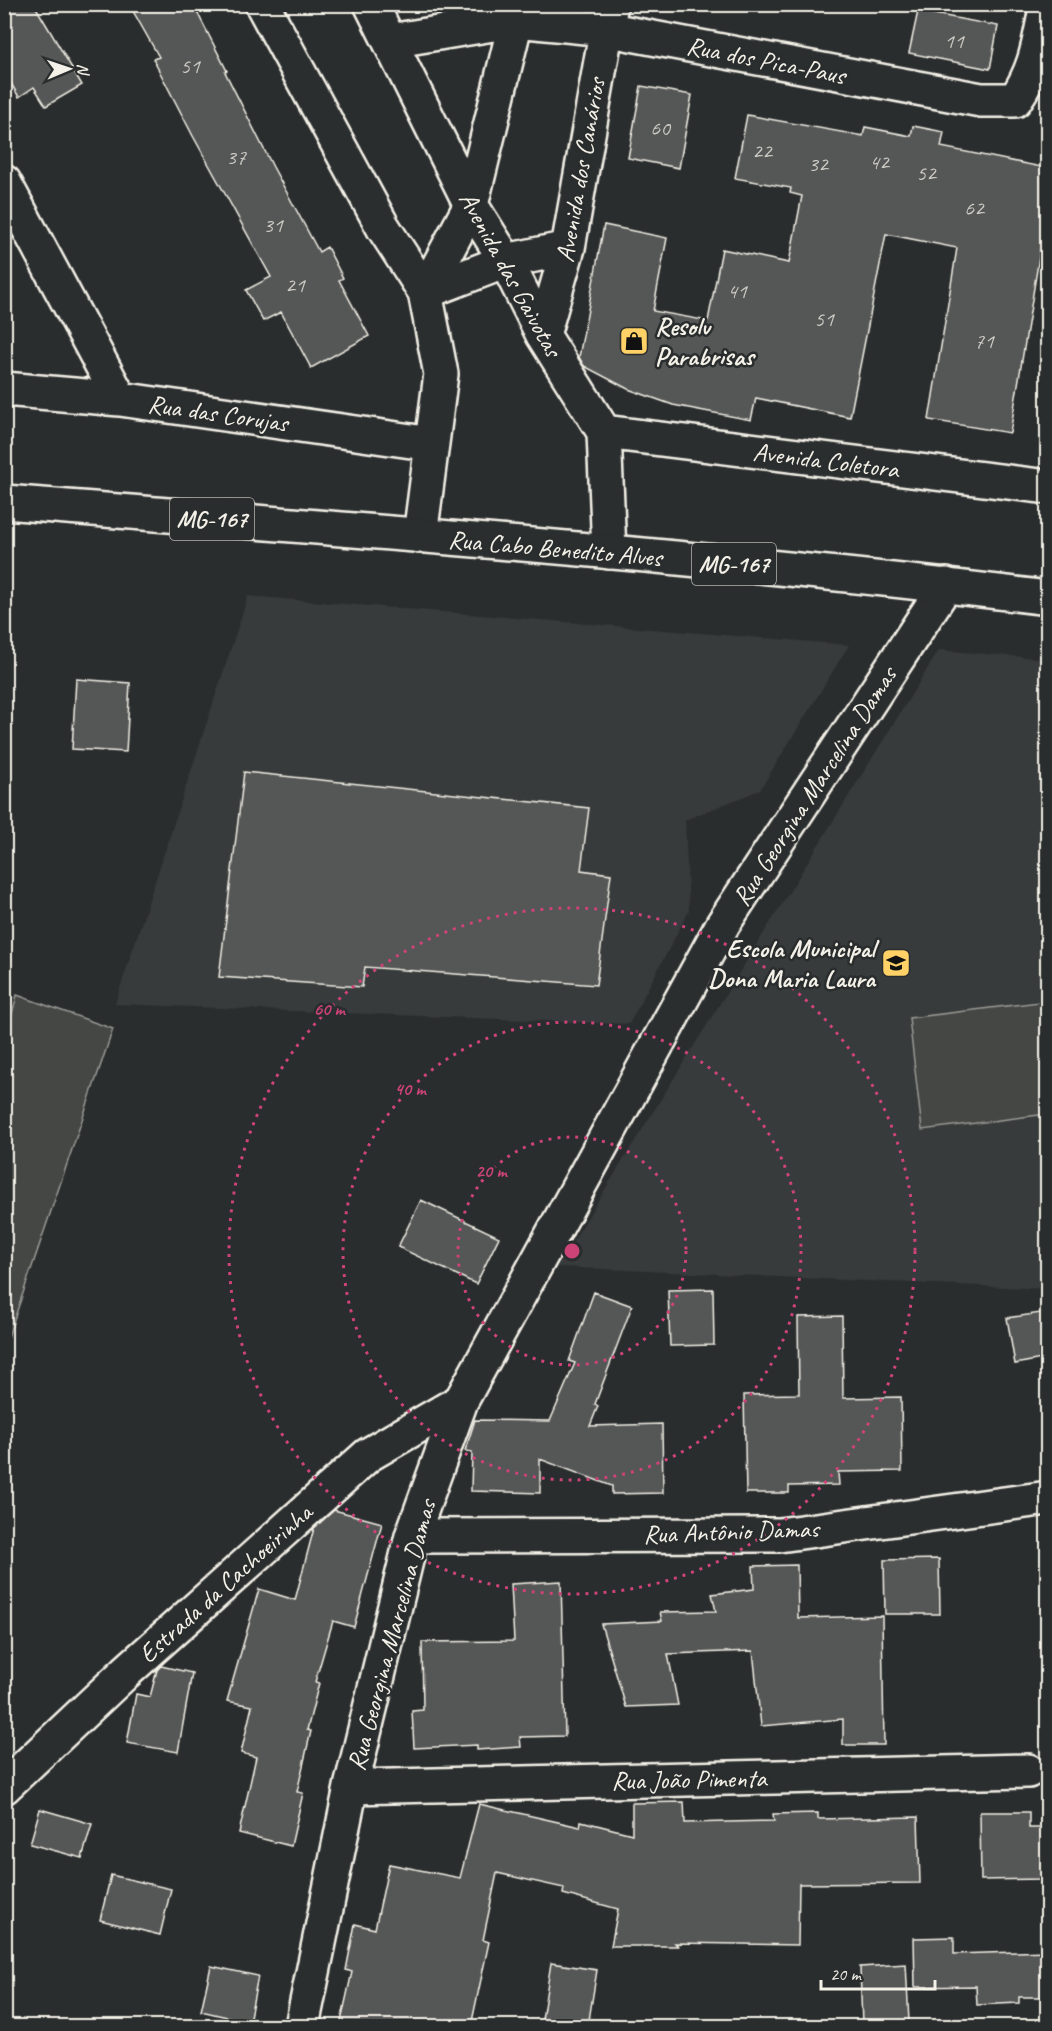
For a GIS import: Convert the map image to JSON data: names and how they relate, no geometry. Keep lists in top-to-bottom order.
{
  "streets": {
    "street": [
      "Rua dos Pica-Paus",
      "Avenida dos Canários",
      "Avenida das Gaivotas",
      "Rua das Corujas",
      "Avenida Coletora",
      "MG-167",
      "Rua Cabo Benedito Alves",
      "Rua Georgina Marcelina Damas",
      "Rua Antônio Damas",
      "Estrada da Cachoeirinha",
      "Rua João Pimenta"
    ]
  },
  "crossings": [
    ["Rua dos Pica-Paus", "Avenida dos Canários"],
    ["Rua dos Pica-Paus", "Avenida das Gaivotas"],
    ["Avenida dos Canários", "Avenida das Gaivotas"],
    ["Avenida das Gaivotas", "Avenida Coletora"],
    ["Avenida das Gaivotas", "Rua Cabo Benedito Alves"],
    ["MG-167", "Rua Cabo Benedito Alves"],
    ["Rua Cabo Benedito Alves", "Rua Georgina Marcelina Damas"],
    ["Rua Georgina Marcelina Damas", "Rua Antônio Damas"],
    ["Rua Georgina Marcelina Damas", "Estrada da Cachoeirinha"],
    ["Rua Georgina Marcelina Damas", "Rua João Pimenta"]
  ],
  "places": {
    "shop": ["Resolv Parabrisas"],
    "school or university": ["Escola Municipal Dona Maria Laura"]
  },
  "house_numbers": [
    "11",
    "51",
    "60",
    "22",
    "37",
    "42",
    "32",
    "52",
    "62",
    "31",
    "21",
    "41",
    "51",
    "71"
  ],
  "scale_bar": "20 m",
  "north": "right",
  "rings": ["60 m", "40 m", "20 m"]
}
